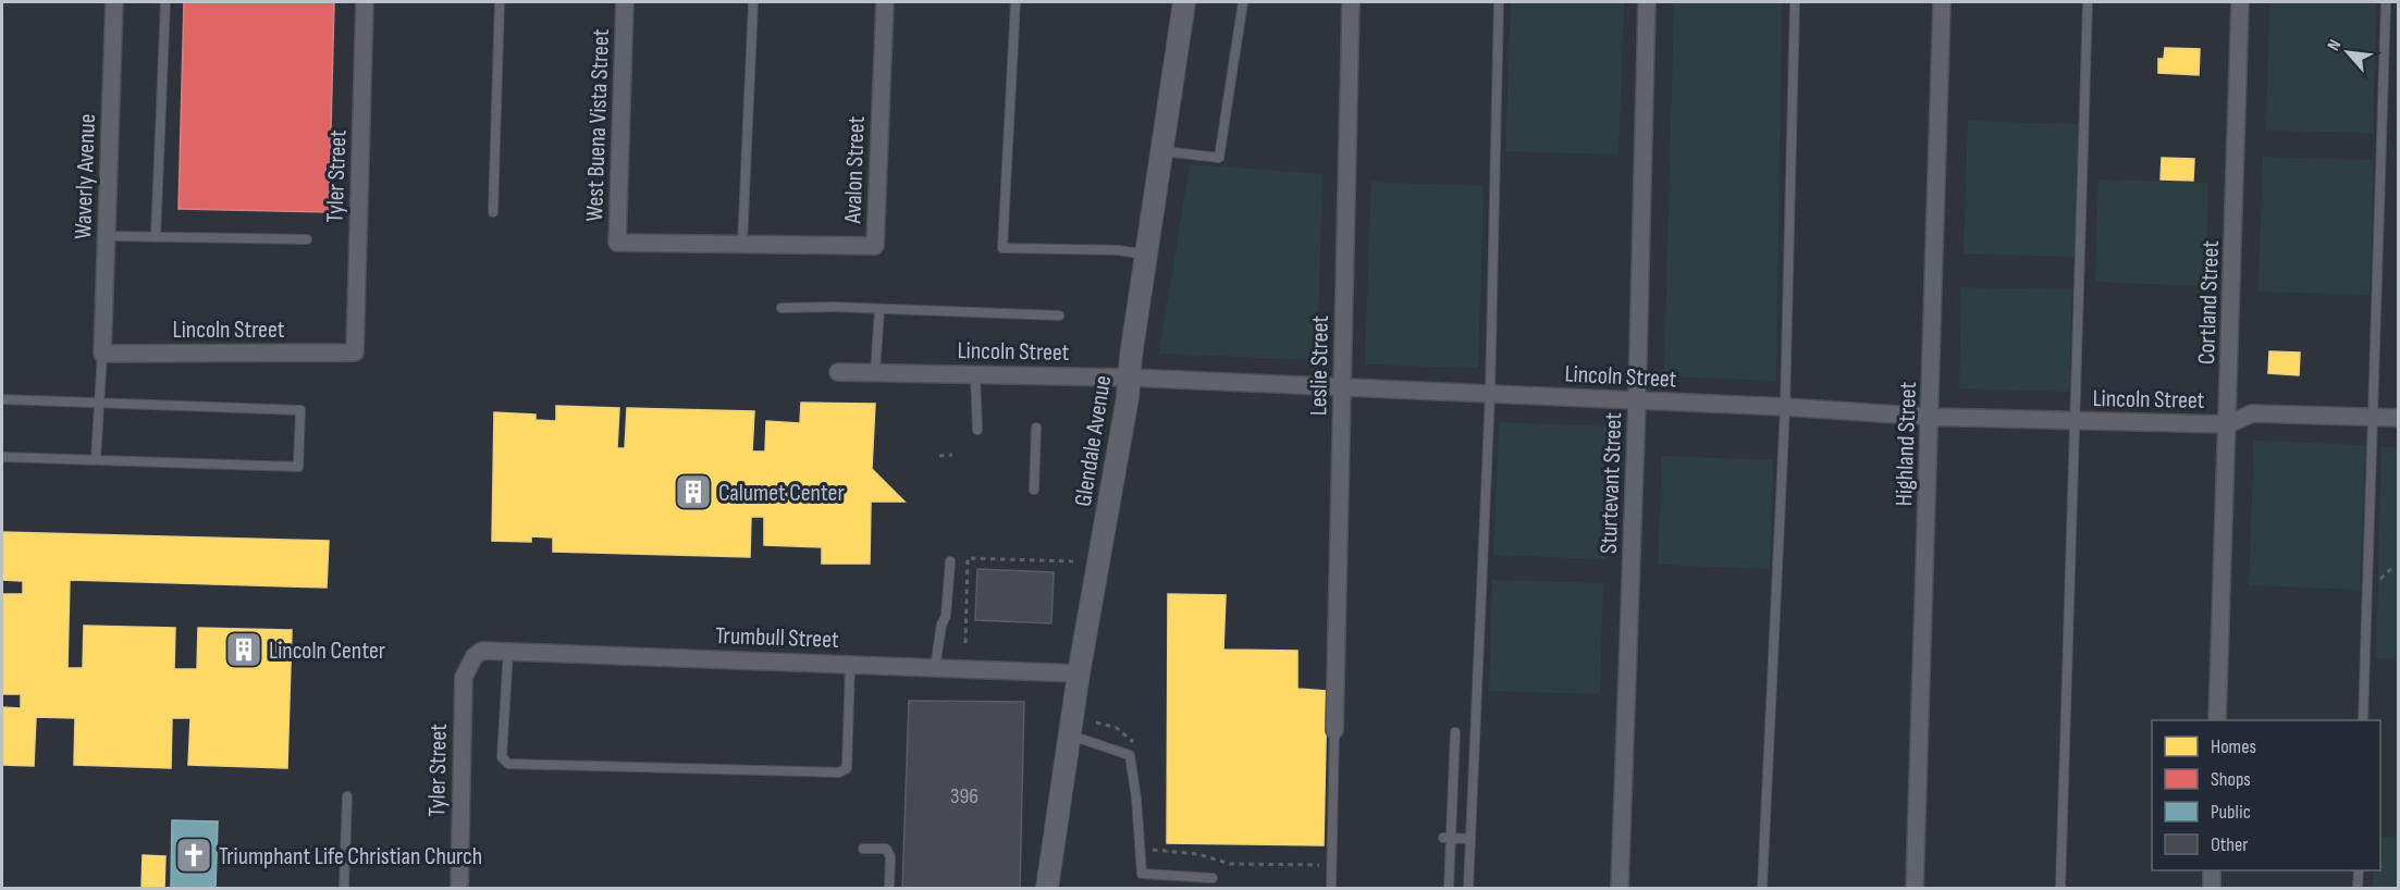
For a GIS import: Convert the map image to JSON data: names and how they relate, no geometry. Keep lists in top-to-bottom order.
{
  "streets": {
    "street": [
      "West Buena Vista Street",
      "Avalon Street",
      "Waverly Avenue",
      "Tyler Street",
      "Cortland Street",
      "Lincoln Street",
      "Leslie Street",
      "Glendale Avenue",
      "Highland Street",
      "Sturtevant Street",
      "Trumbull Street"
    ]
  },
  "crossings": [
    ["West Buena Vista Street", "Avalon Street"],
    ["Waverly Avenue", "Lincoln Street"],
    ["Tyler Street", "Lincoln Street"],
    ["Tyler Street", "Trumbull Street"],
    ["Cortland Street", "Lincoln Street"],
    ["Lincoln Street", "Leslie Street"],
    ["Lincoln Street", "Glendale Avenue"],
    ["Lincoln Street", "Highland Street"],
    ["Lincoln Street", "Sturtevant Street"],
    ["Glendale Avenue", "Trumbull Street"]
  ],
  "places": {
    "building": ["Calumet Center", "Lincoln Center"],
    "church": ["Triumphant Life Christian Church"]
  },
  "house_numbers": ["396"],
  "legend": [
    "Homes",
    "Shops",
    "Public",
    "Other"
  ],
  "north": "top left"
}
